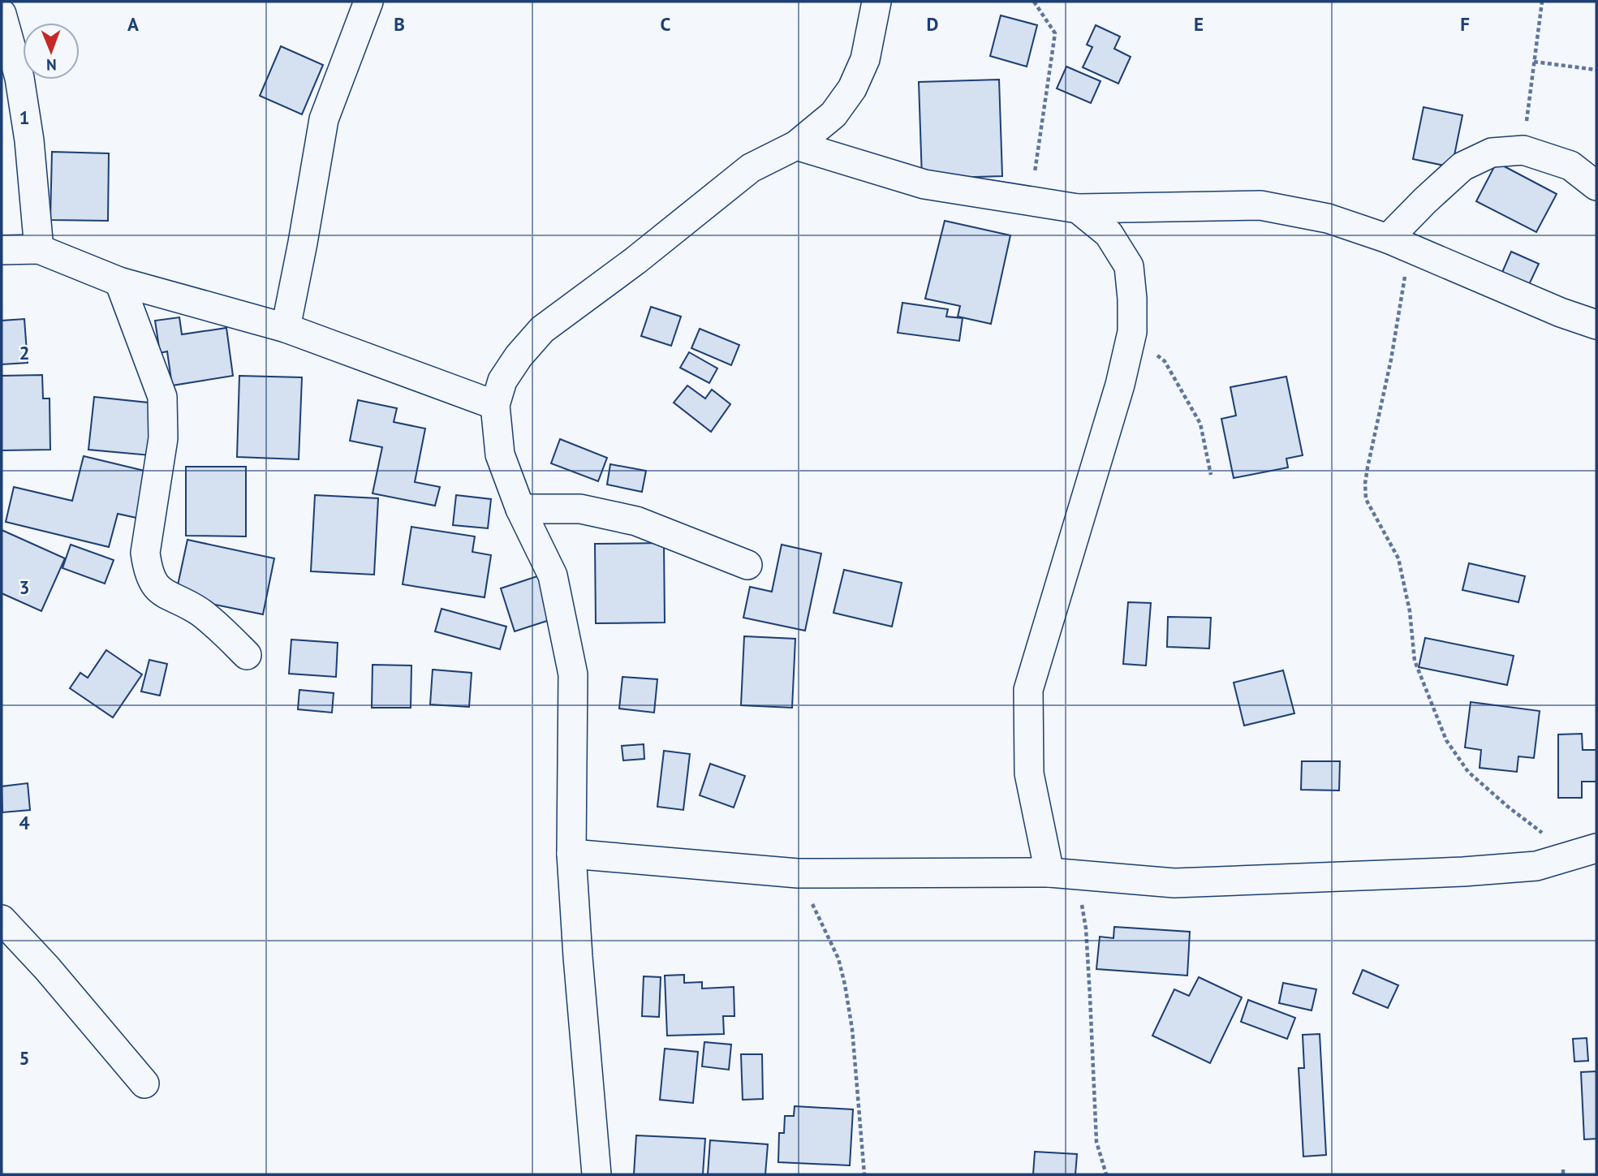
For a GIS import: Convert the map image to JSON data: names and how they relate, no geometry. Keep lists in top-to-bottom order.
{
  "north": "bottom",
  "grid": {
    "columns": [
      "A",
      "B",
      "C",
      "D",
      "E",
      "F"
    ],
    "rows": [
      "1",
      "2",
      "3",
      "4",
      "5"
    ]
  }
}
